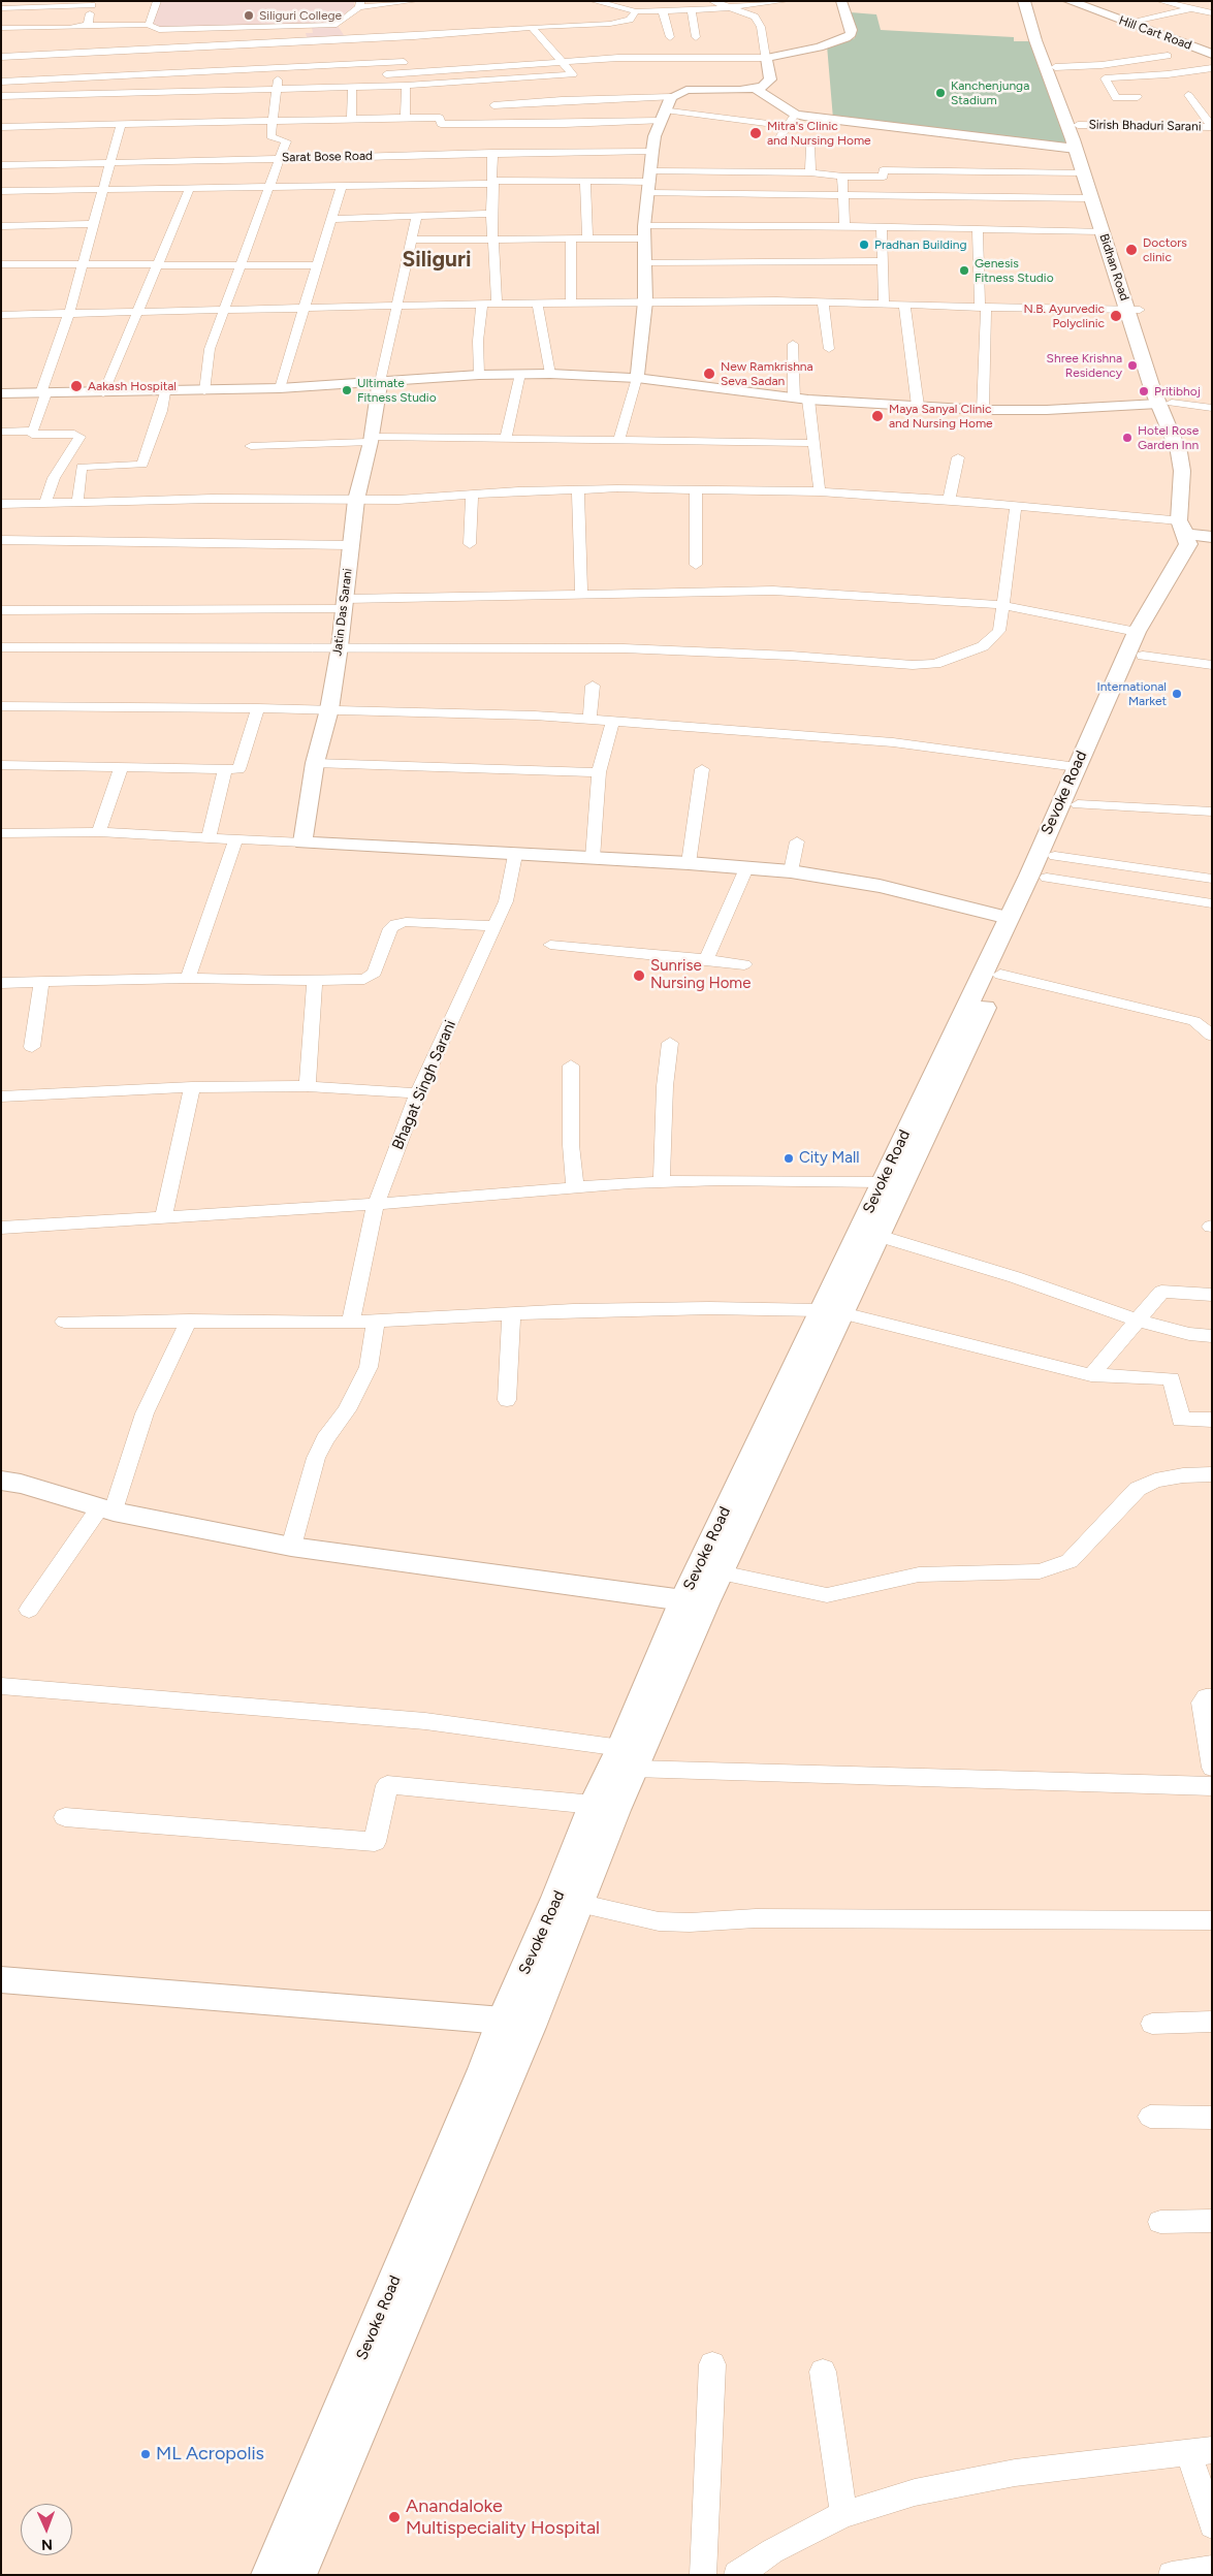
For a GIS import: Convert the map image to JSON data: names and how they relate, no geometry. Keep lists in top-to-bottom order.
{
  "streets": {
    "main road": ["Hill Cart Road", "Bidhan Road", "Sevoke Road"],
    "street": [
      "Sirish Bhaduri Sarani",
      "Sarat Bose Road",
      "Jatin Das Sarani",
      "Bhagat Singh Sarani"
    ]
  },
  "crossings": [
    ["Sirish Bhaduri Sarani", "Bidhan Road"],
    ["Bidhan Road", "Sevoke Road"]
  ],
  "districts": ["Siliguri"],
  "places": [
    "Siliguri College",
    "Kanchenjunga Stadium",
    "Mitra's Clinic and Nursing Home",
    "Pradhan Building",
    "Doctors clinic",
    "Genesis Fitness Studio",
    "N.B. Ayurvedic Polyclinic",
    "Shree Krishna Residency",
    "New Ramkrishna Seva Sadan",
    "Aakash Hospital",
    "Ultimate Fitness Studio",
    "Pritibhoj",
    "Maya Sanyal Clinic and Nursing Home",
    "Hotel Rose Garden Inn",
    "International Market",
    "Sunrise Nursing Home",
    "City Mall",
    "ML Acropolis",
    "Anandaloke Multispeciality Hospital"
  ],
  "north": "bottom"
}
